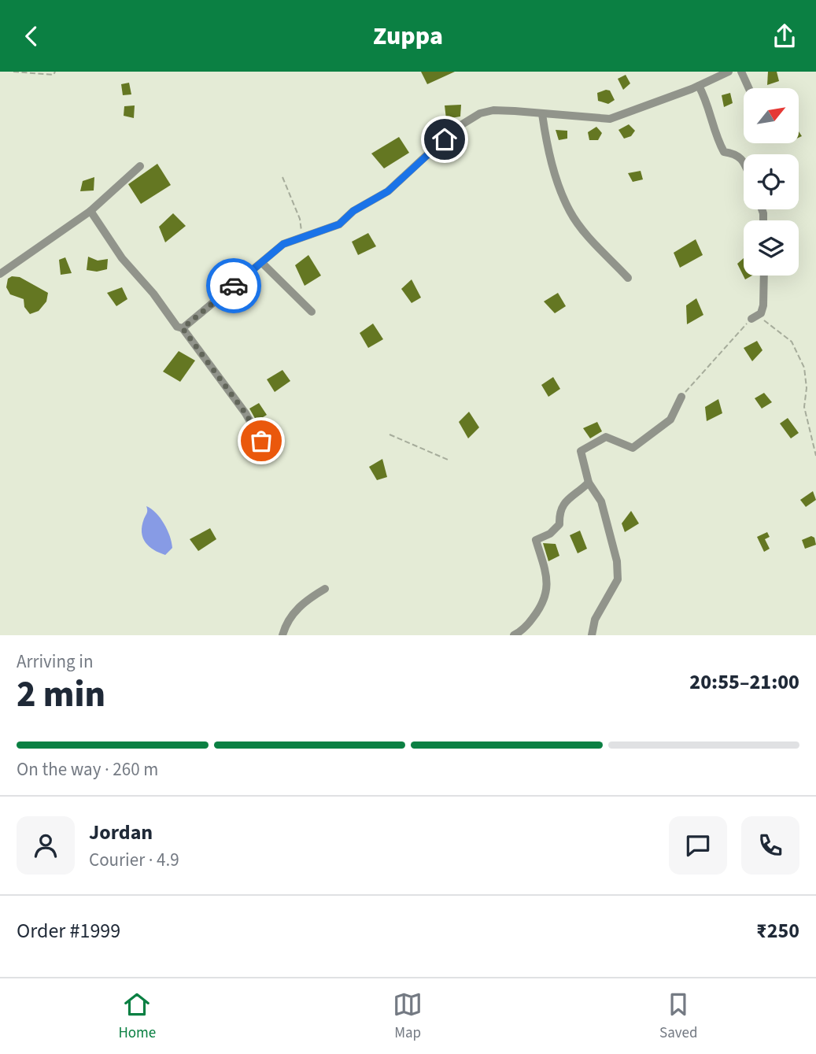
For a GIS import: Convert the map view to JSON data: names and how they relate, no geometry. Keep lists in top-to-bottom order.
{
  "north": "top right",
  "page": {
    "header": "Zuppa",
    "heading": ["2 min", "Arriving in", "20:55–21:00"],
    "panel": [
      "Jordan",
      "Courier · 4.9",
      "Order #1999",
      "₹250"
    ],
    "bar": "On the way · 260 m",
    "tabs": ["Home", "Map", "Saved"]
  }
}
